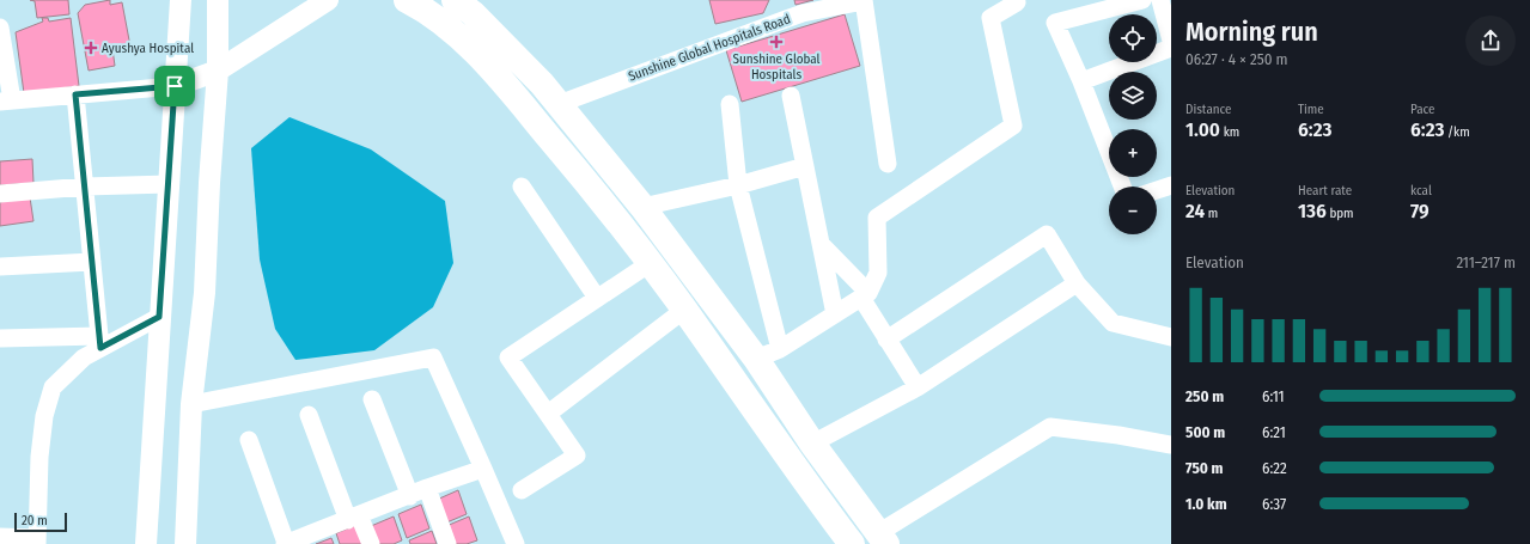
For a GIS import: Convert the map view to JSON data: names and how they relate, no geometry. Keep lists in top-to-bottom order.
{
  "streets": {
    "street": ["Sunshine Global Hospitals Road"]
  },
  "places": {
    "health": ["Sunshine Global Hospitals", "Ayushya Hospital"]
  },
  "scale_bar": "20 m",
  "page": {
    "heading": ["Morning run", "06:27 · 4 × 250 m"],
    "map_buttons": ["+", "−"],
    "stats": [
      ["Distance", "1.00 km"],
      ["Time", "6:23"],
      ["Pace", "6:23 /km"],
      ["Elevation", "24 m"],
      ["Heart rate", "136 bpm"],
      ["kcal", "79"]
    ],
    "chart": ["Elevation", "211–217 m"],
    "list": [
      {
        "name": "250 m",
        "note": "6:11"
      },
      {
        "name": "500 m",
        "note": "6:21"
      },
      {
        "name": "750 m",
        "note": "6:22"
      },
      {
        "name": "1.0 km",
        "note": "6:37"
      }
    ],
    "scale": "20 m"
  }
}
